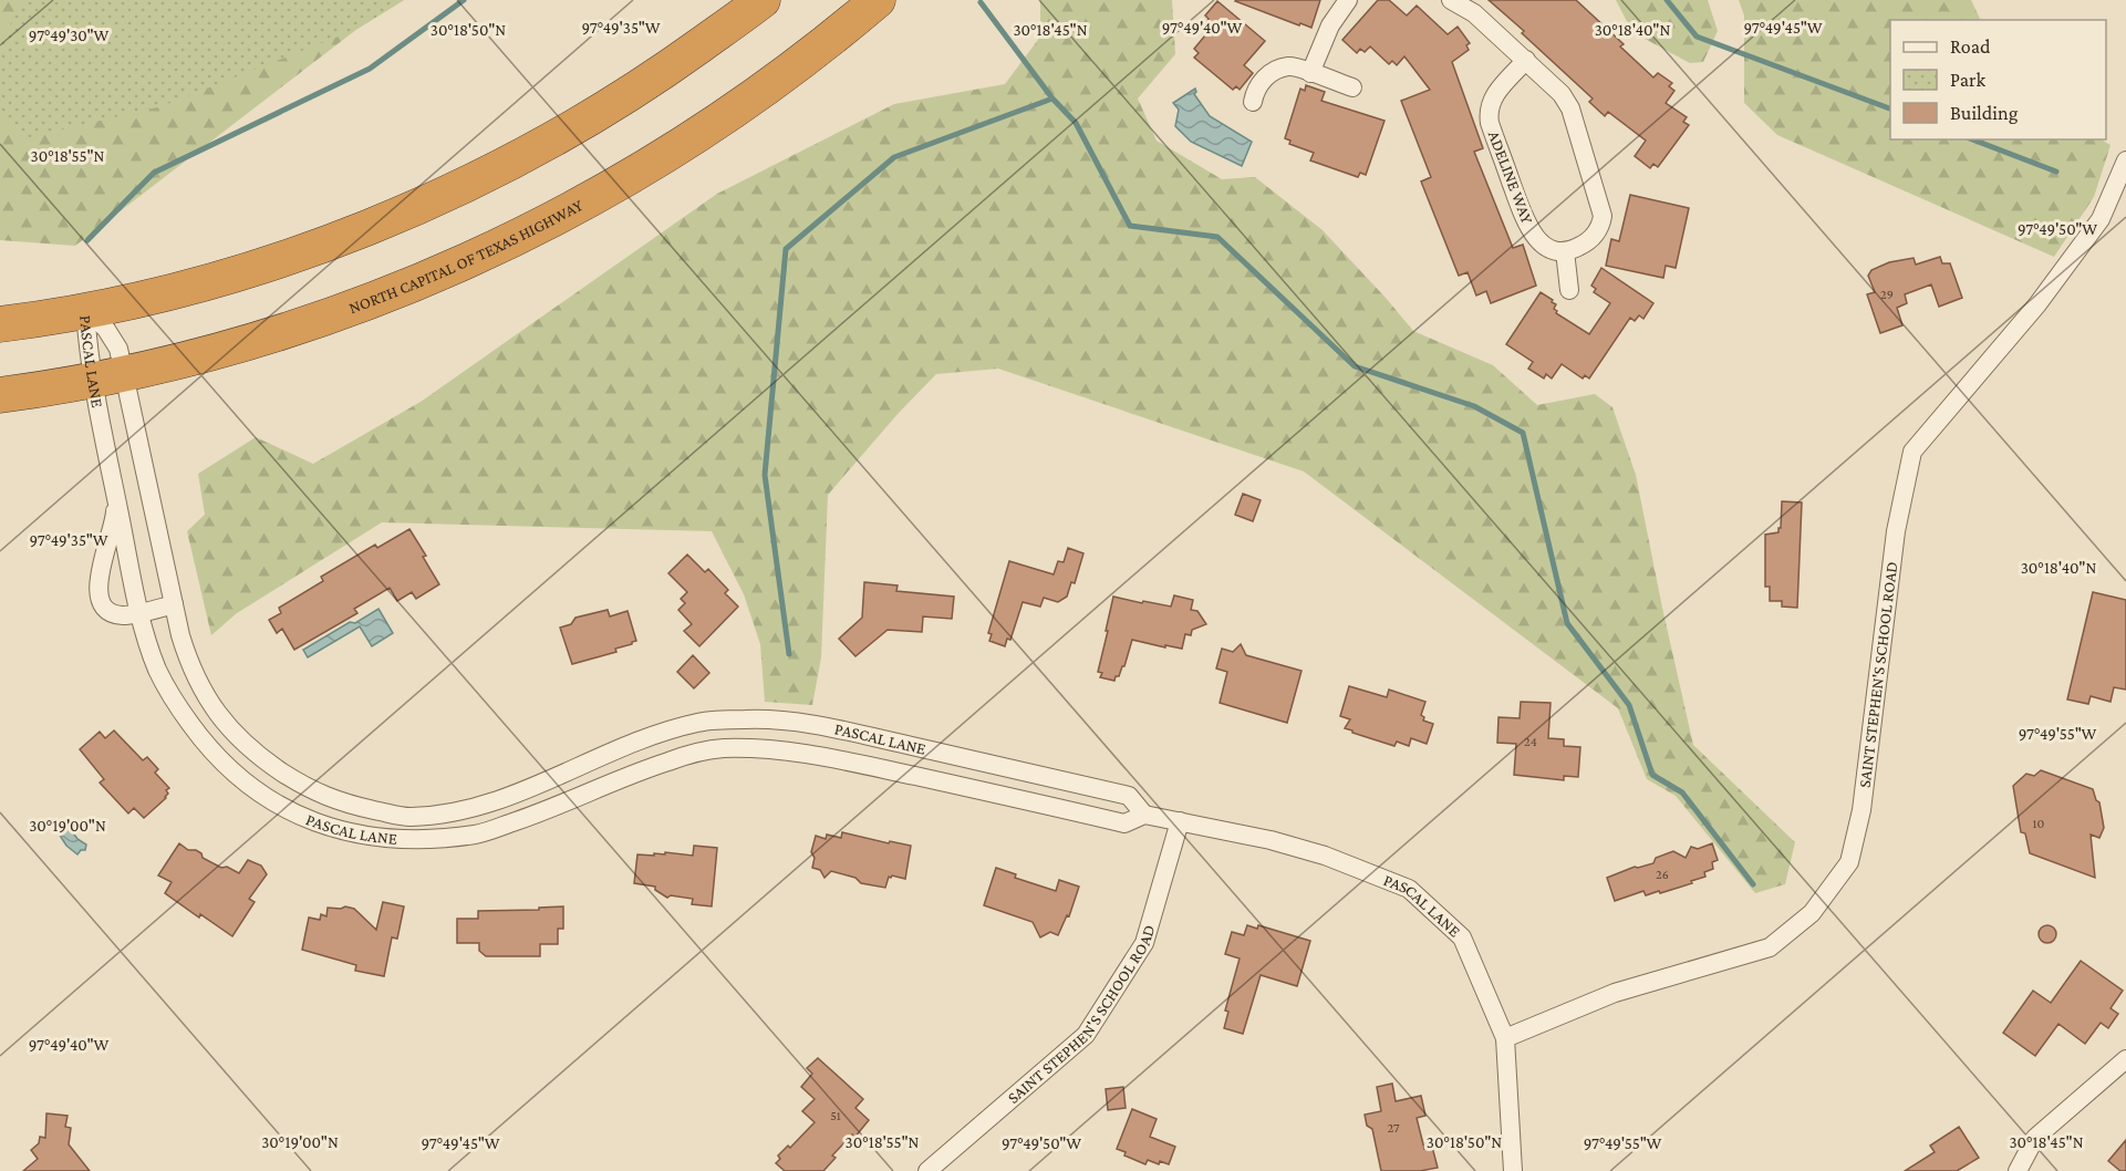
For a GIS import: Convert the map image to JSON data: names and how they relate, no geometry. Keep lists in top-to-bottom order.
{
  "streets": {
    "highway": ["NORTH CAPITAL OF TEXAS HIGHWAY"],
    "street": ["ADELINE WAY", "PASCAL LANE", "SAINT STEPHEN'S SCHOOL ROAD"]
  },
  "crossings": [
    ["NORTH CAPITAL OF TEXAS HIGHWAY", "PASCAL LANE"],
    ["PASCAL LANE", "SAINT STEPHEN'S SCHOOL ROAD"]
  ],
  "house_numbers": [
    "29",
    "24",
    "10",
    "26",
    "51",
    "27"
  ],
  "legend": ["Road", "Park", "Building"],
  "coordinates": [
    "97°49'35\"W",
    "97°49'40\"W",
    "97°49'45\"W",
    "30°18'50\"N",
    "30°18'45\"N",
    "30°18'40\"N",
    "97°49'30\"W",
    "30°18'55\"N",
    "97°49'50\"W",
    "97°49'55\"W",
    "30°19'00\"N"
  ]
}
